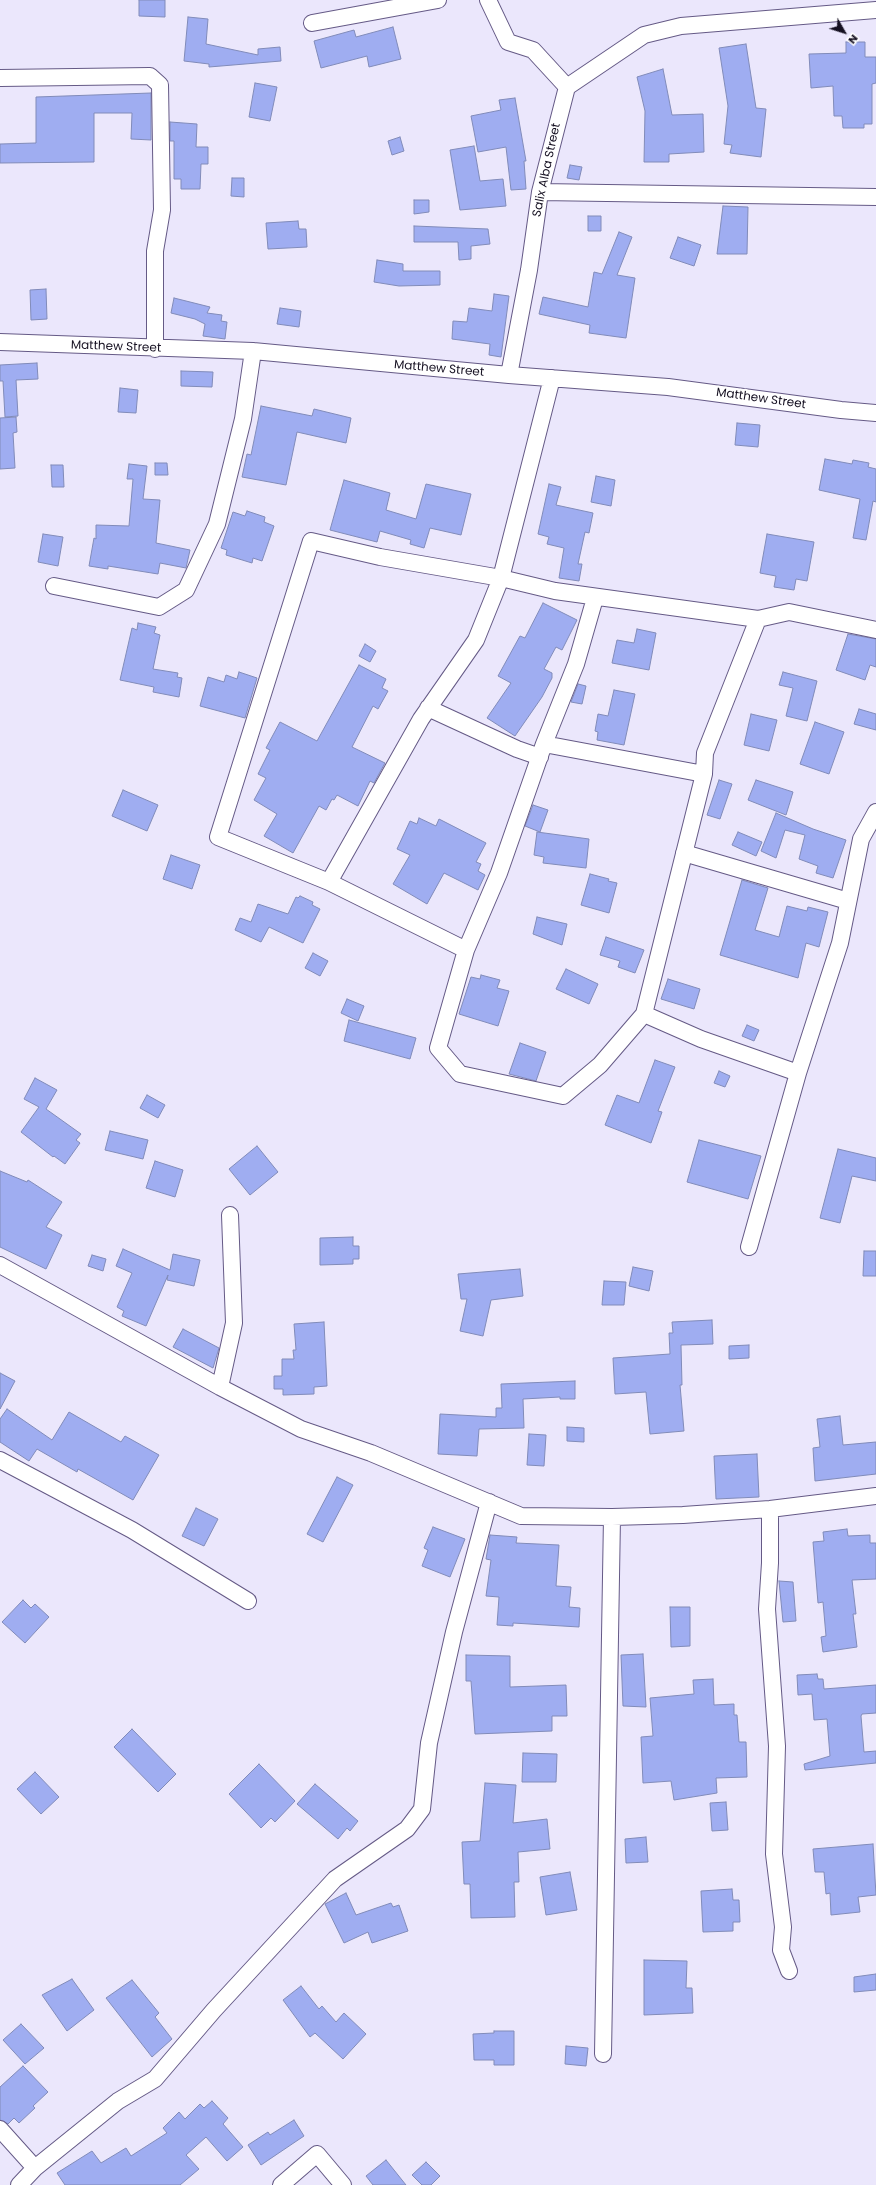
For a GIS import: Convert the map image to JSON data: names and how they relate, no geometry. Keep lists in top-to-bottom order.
{
  "streets": {
    "street": ["Salix Alba Street", "Matthew Street"]
  },
  "crossings": [
    ["Salix Alba Street", "Matthew Street"]
  ],
  "north": "bottom right"
}
